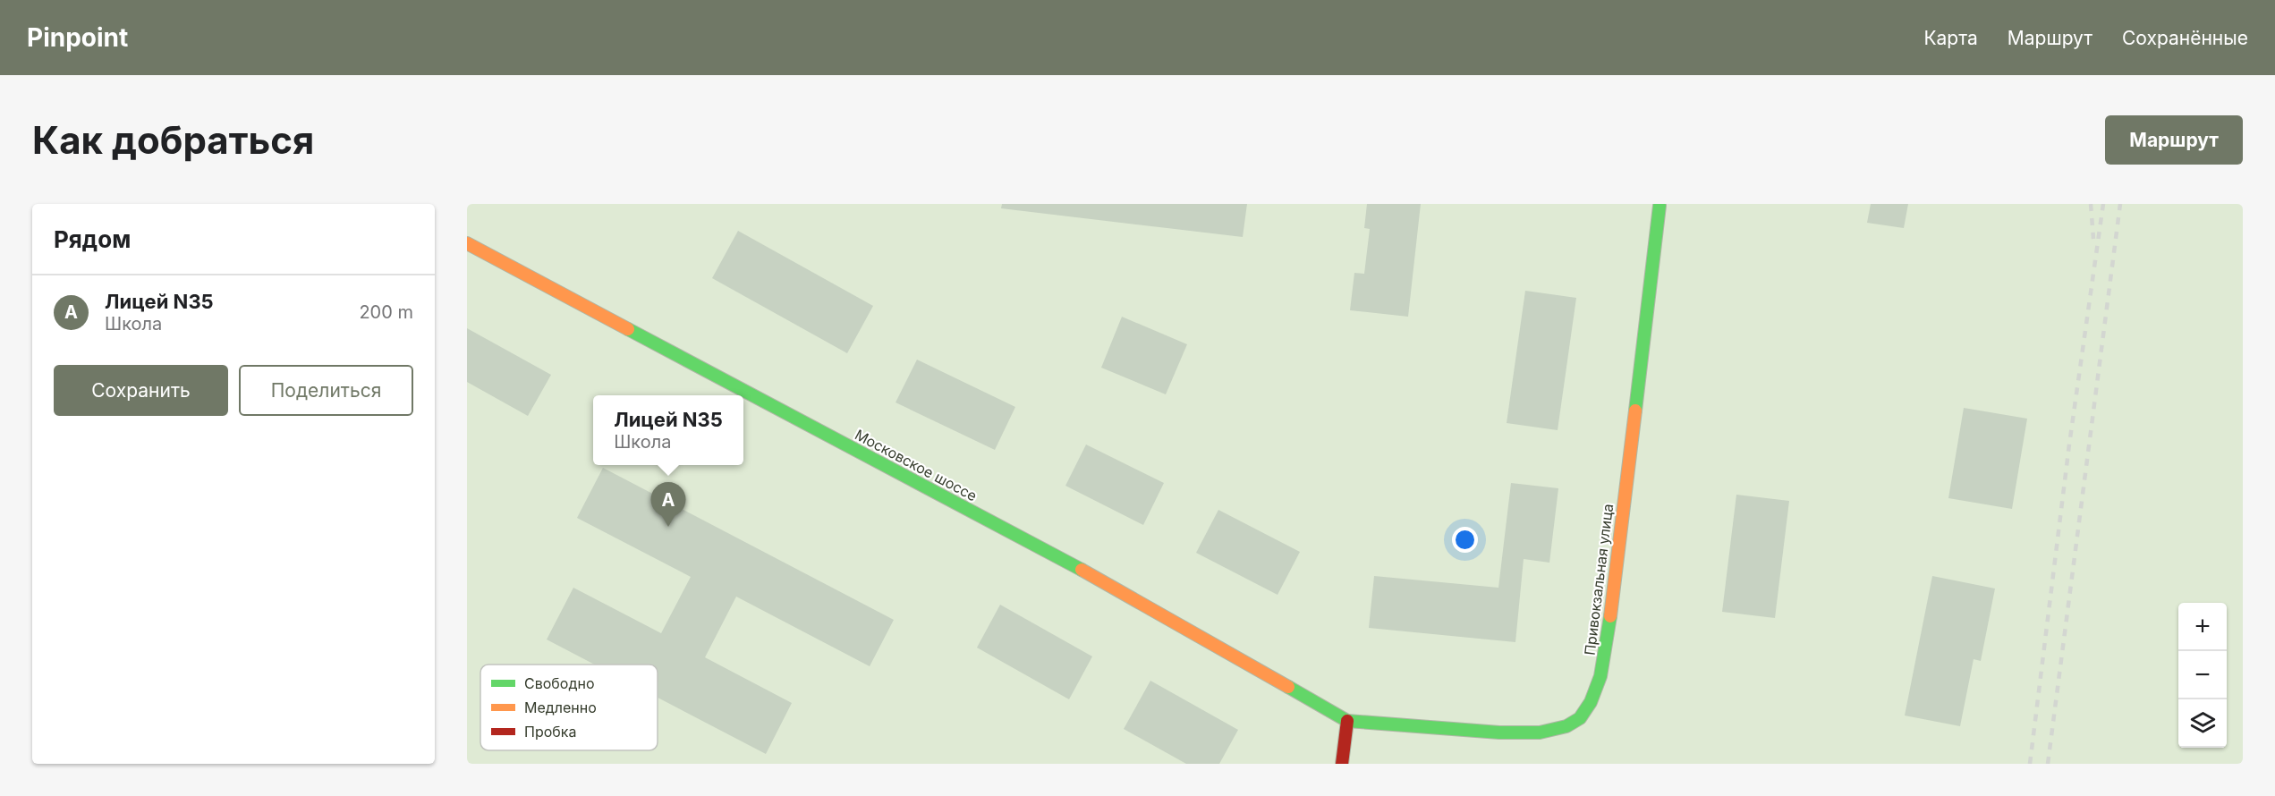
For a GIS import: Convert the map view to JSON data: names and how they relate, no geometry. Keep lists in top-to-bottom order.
{
  "streets": {
    "street": ["Московское шоссе", "Привокзальная улица"]
  },
  "crossings": [
    ["Московское шоссе", "Привокзальная улица"]
  ],
  "legend": ["Свободно", "Медленно", "Пробка"],
  "page": {
    "header": "Pinpoint",
    "nav": ["Карта", "Маршрут", "Сохранённые"],
    "buttons": [
      "Маршрут",
      ["Сохранить", "Поделиться"]
    ],
    "title": "Как добраться",
    "heading": "Рядом",
    "list": [
      {
        "mark": "A",
        "name": "Лицей N35",
        "note": "Школа",
        "value": "200 m"
      }
    ],
    "popup": ["Лицей N35", "Школа"],
    "pins": "A",
    "map_buttons": ["+", "−"]
  }
}
